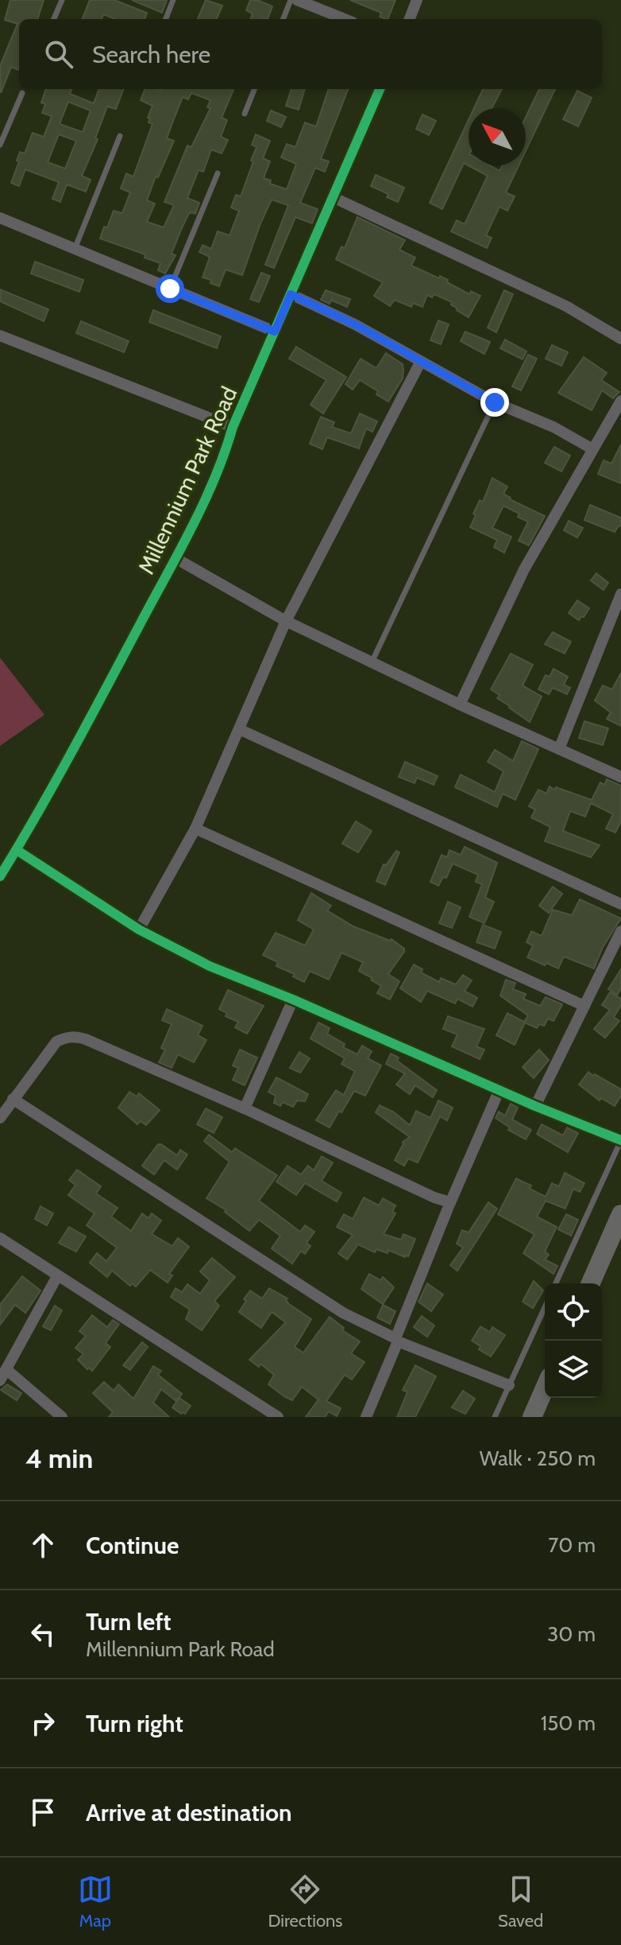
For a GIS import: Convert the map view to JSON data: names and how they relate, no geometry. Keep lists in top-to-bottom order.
{
  "streets": {
    "street": ["Millennium Park Road"]
  },
  "north": "top left",
  "page": {
    "search": "Search here",
    "heading": ["4 min", "Walk · 250 m"],
    "list": [
      ["Continue", "70 m"],
      ["Turn left", "Millennium Park Road", "30 m"],
      ["Turn right", "150 m"],
      "Arrive at destination"
    ],
    "nav": ["Map", "Directions", "Saved"]
  }
}
